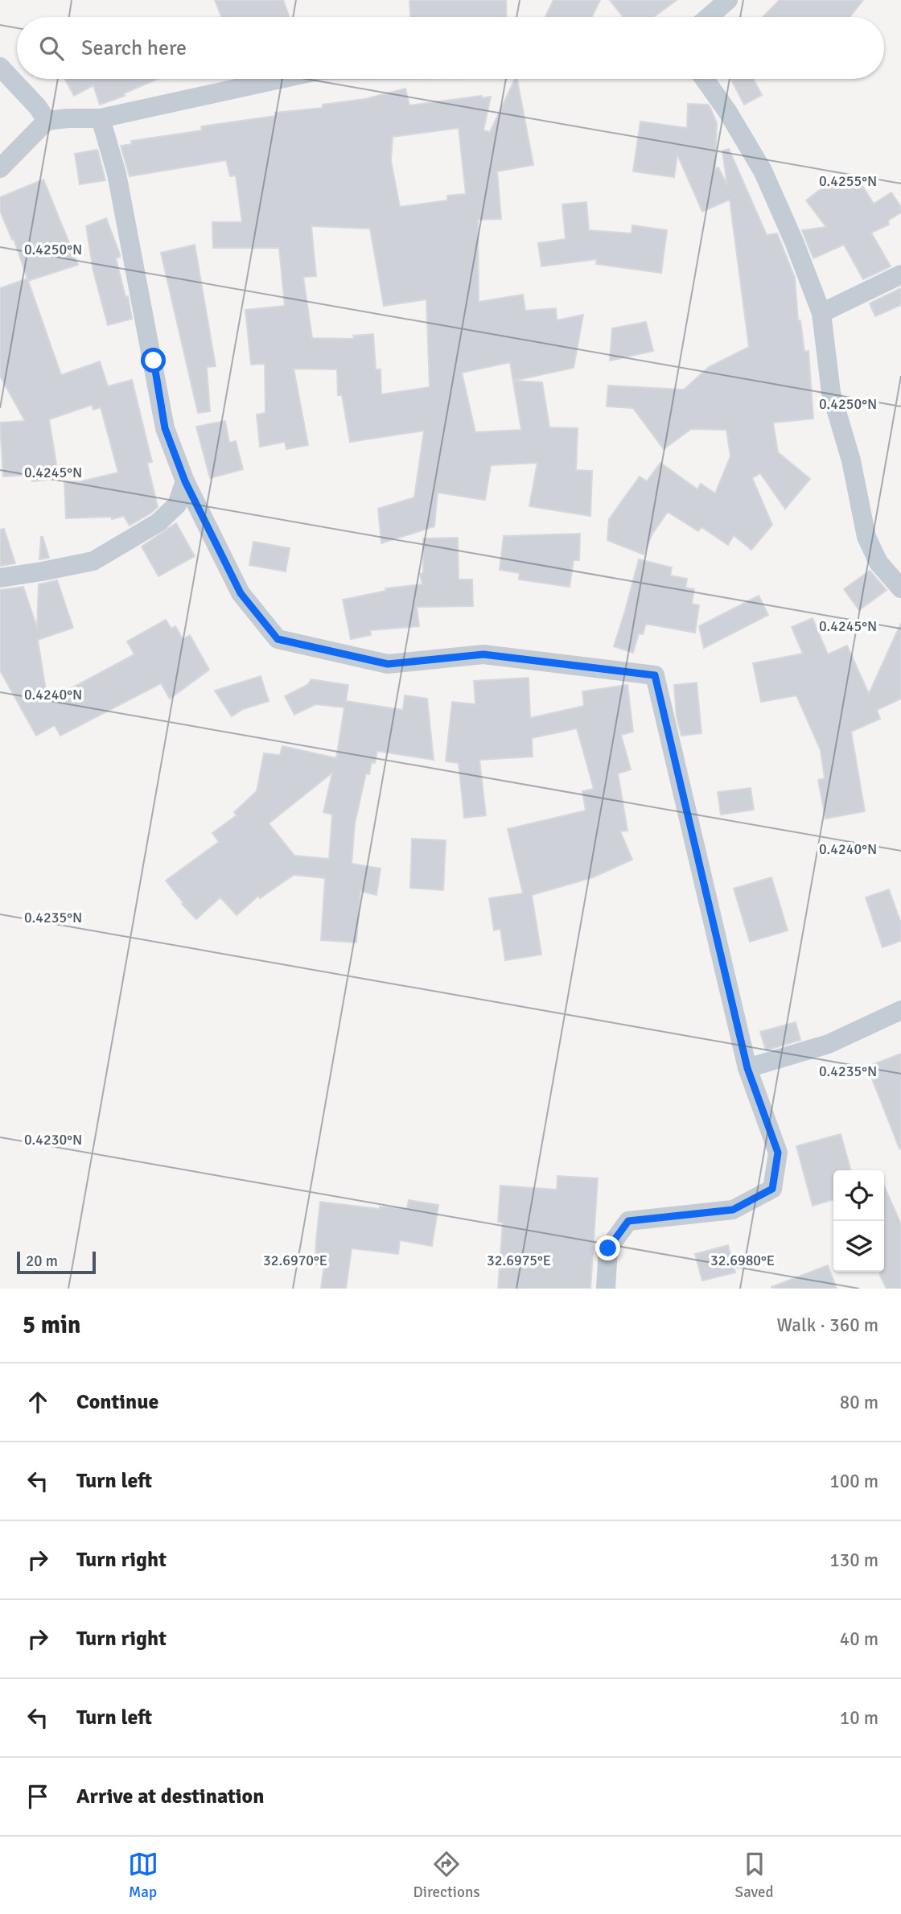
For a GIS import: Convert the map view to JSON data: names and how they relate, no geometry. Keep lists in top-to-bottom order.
{
  "scale_bar": "20 m",
  "page": {
    "search": "Search here",
    "scale": "20 m",
    "heading": ["5 min", "Walk · 360 m"],
    "list": [
      ["Continue", "80 m"],
      ["Turn left", "100 m"],
      ["Turn right", "130 m"],
      ["Turn right", "40 m"],
      ["Turn left", "10 m"],
      "Arrive at destination"
    ],
    "nav": ["Map", "Directions", "Saved"]
  },
  "coordinates": [
    "0.4255°N",
    "0.4250°N",
    "0.4245°N",
    "0.4240°N",
    "0.4235°N",
    "0.4230°N",
    "32.6970°E",
    "32.6975°E",
    "32.6980°E"
  ]
}
